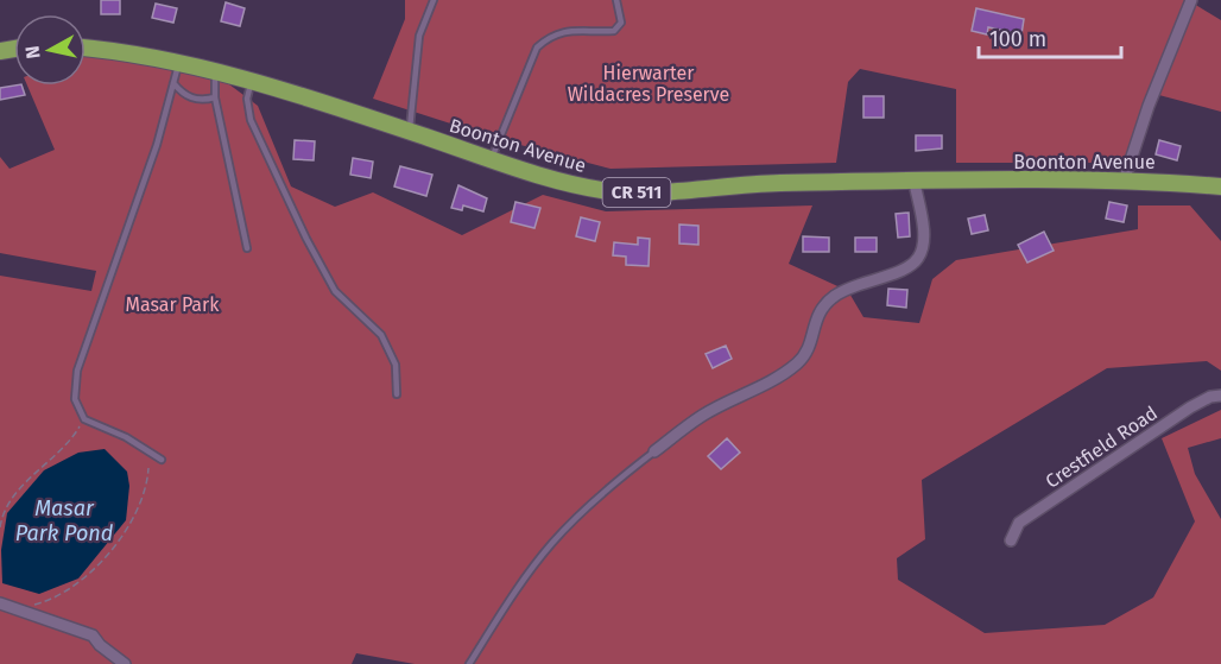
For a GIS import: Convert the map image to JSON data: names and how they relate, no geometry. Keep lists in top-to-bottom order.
{
  "streets": {
    "main road": ["Boonton Avenue", "CR 511"],
    "street": ["Crestfield Road"]
  },
  "water": ["Masar Park Pond"],
  "parks": ["Hierwarter Wildacres Preserve", "Masar Park"],
  "scale_bar": "100 m",
  "north": "left"
}
